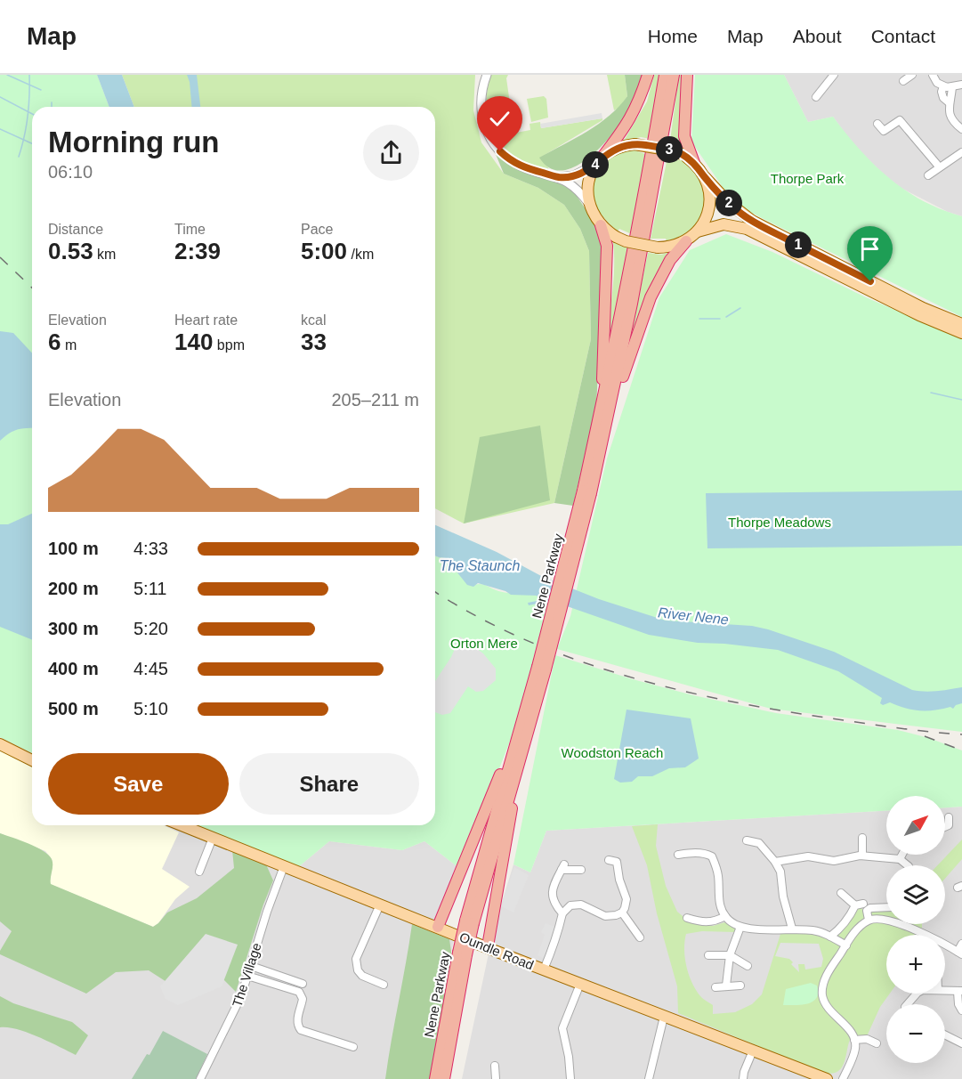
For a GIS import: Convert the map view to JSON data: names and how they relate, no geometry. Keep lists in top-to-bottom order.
{
  "streets": {
    "highway": ["Nene Parkway"],
    "main road": ["Oundle Road"],
    "street": ["The Village"]
  },
  "crossings": [
    ["Oundle Road", "The Village"]
  ],
  "water": ["The Staunch", "River Nene"],
  "parks": [
    "Thorpe Park",
    "Thorpe Meadows",
    "Orton Mere",
    "Woodston Reach"
  ],
  "north": "top right",
  "page": {
    "header": "Map",
    "nav": [
      "Home",
      "Map",
      "About",
      "Contact"
    ],
    "heading": ["Morning run", "06:10"],
    "pins": [
      "3",
      "4",
      "2",
      "1"
    ],
    "stats": [
      ["Distance", "0.53 km"],
      ["Time", "2:39"],
      ["Pace", "5:00 /km"],
      ["Elevation", "6 m"],
      ["Heart rate", "140 bpm"],
      ["kcal", "33"]
    ],
    "chart": ["Elevation", "205–211 m"],
    "list": [
      {
        "name": "100 m",
        "note": "4:33"
      },
      {
        "name": "200 m",
        "note": "5:11"
      },
      {
        "name": "300 m",
        "note": "5:20"
      },
      {
        "name": "400 m",
        "note": "4:45"
      },
      {
        "name": "500 m",
        "note": "5:10"
      }
    ],
    "buttons": ["Save", "Share"],
    "map_buttons": ["+", "−"]
  }
}
